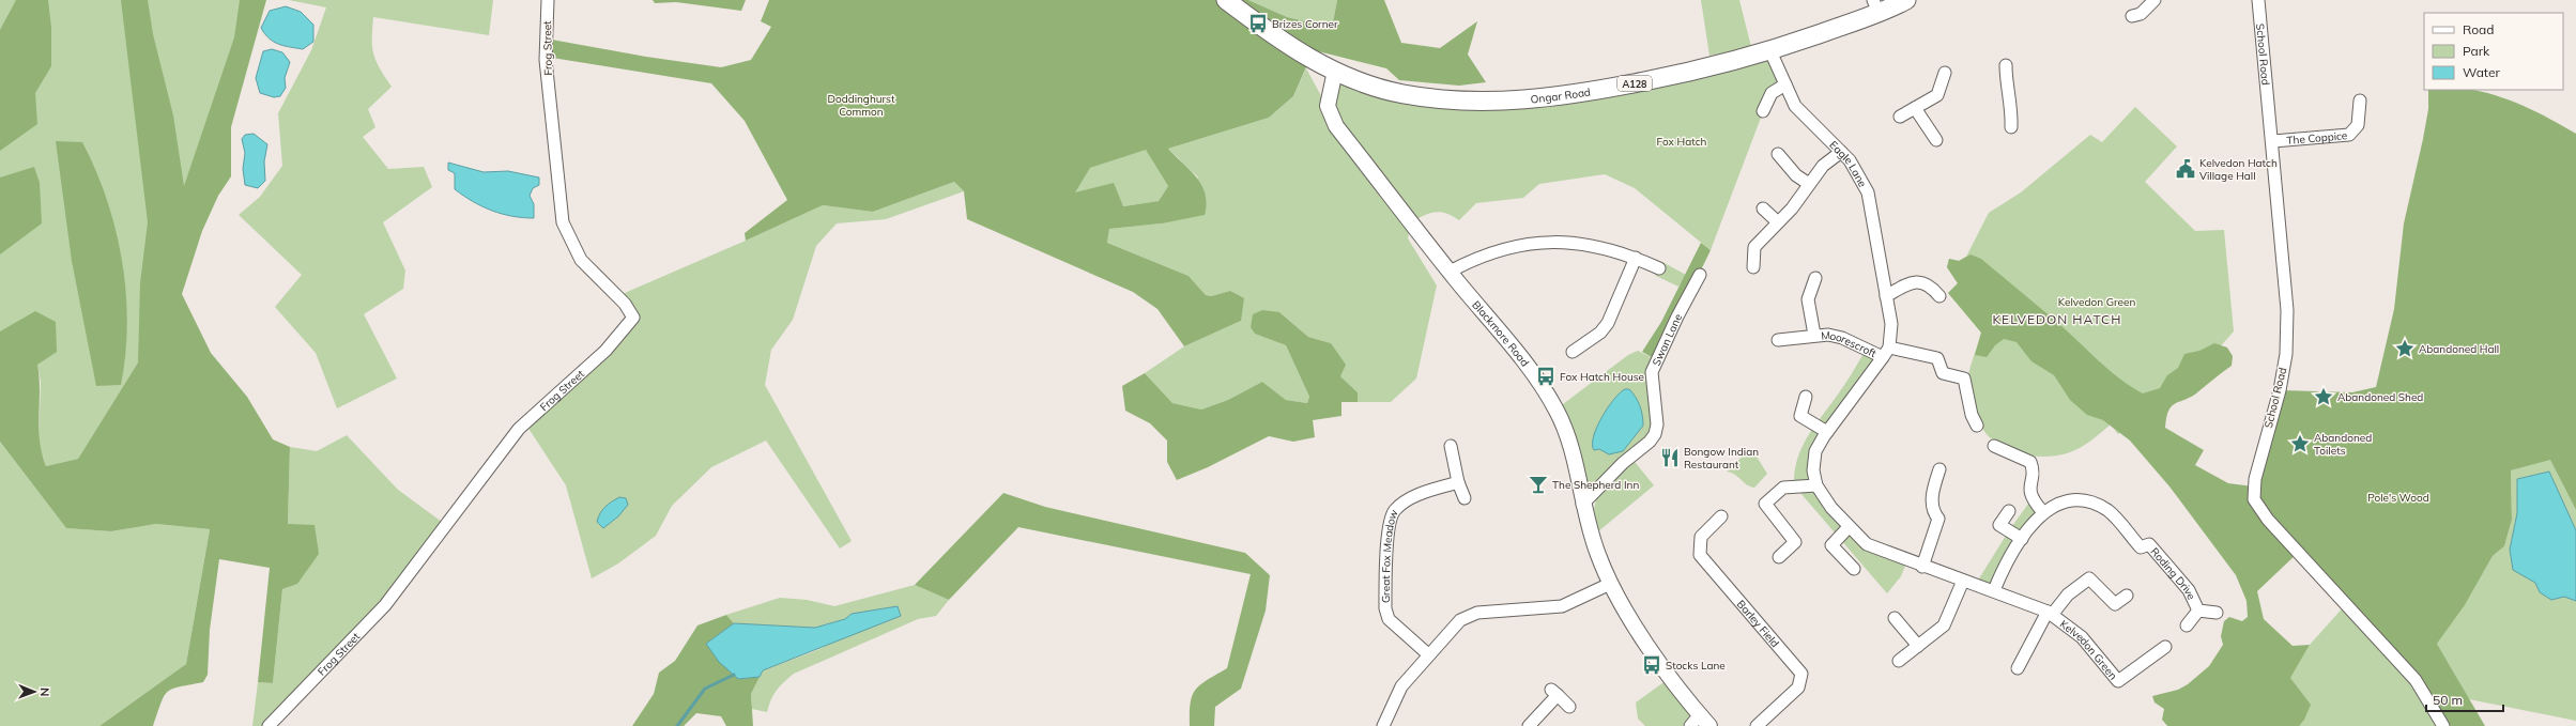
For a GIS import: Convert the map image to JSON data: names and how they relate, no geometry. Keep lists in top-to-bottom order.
{
  "streets": {
    "main road": ["A128", "Ongar Road"],
    "street": [
      "Frog Street",
      "School Road",
      "The Coppice",
      "Eagle Lane",
      "Blackmore Road",
      "Swan Lane",
      "Moorescroft",
      "Great Fox Meadow",
      "Roding Drive",
      "Barley Field",
      "Kelvedon Green"
    ]
  },
  "crossings": [
    ["School Road", "The Coppice"],
    ["Ongar Road", "Eagle Lane"],
    ["Ongar Road", "Blackmore Road"],
    ["Eagle Lane", "Moorescroft"],
    ["Blackmore Road", "Swan Lane"]
  ],
  "districts": ["KELVEDON HATCH"],
  "parks": [
    "Doddinghurst Common",
    "Fox Hatch",
    "Kelvedon Green",
    "Pole's Wood"
  ],
  "places": {
    "bus stop": ["Brizes Corner", "Fox Hatch House", "Stocks Lane"],
    "public building": ["Kelvedon Hatch Village Hall"],
    "place": ["Abandoned Hall", "Abandoned Shed", "Abandoned Toilets"],
    "restaurant": ["Bongow Indian Restaurant"],
    "bar": ["The Shepherd Inn"]
  },
  "legend": ["Road", "Park", "Water"],
  "scale_bar": "50 m",
  "north": "right"
}
